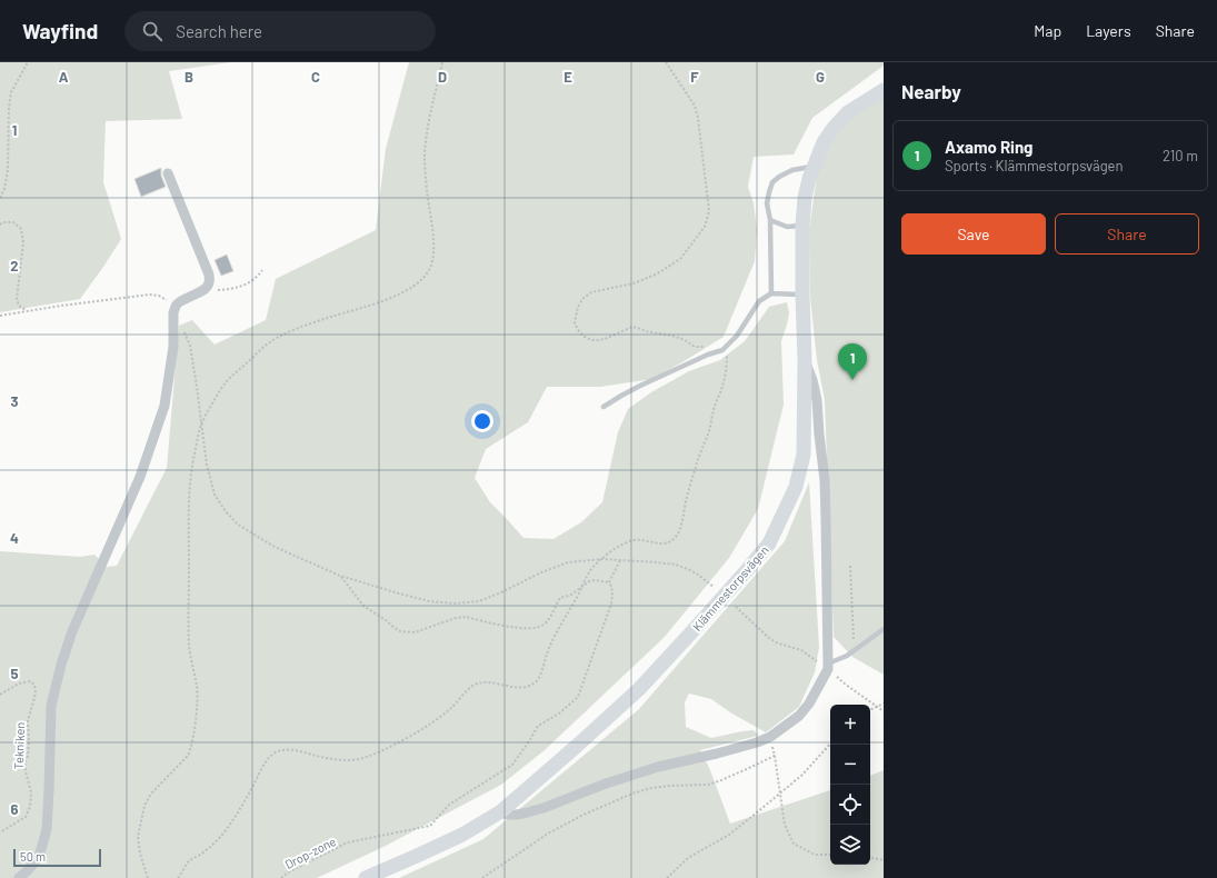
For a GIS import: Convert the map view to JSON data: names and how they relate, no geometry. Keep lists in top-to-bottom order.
{
  "streets": {
    "street": ["Klämmestorpsvägen"],
    "path": ["Tekniken", "Drop-zone"]
  },
  "scale_bar": "50 m",
  "page": {
    "header": "Wayfind",
    "search": "Search here",
    "nav": ["Map", "Layers", "Share"],
    "heading": "Nearby",
    "list": [
      {
        "mark": "1",
        "name": "Axamo Ring",
        "note": "Sports · Klämmestorpsvägen",
        "value": "210 m"
      }
    ],
    "buttons": ["Save", "Share"],
    "pins": "1",
    "map_buttons": ["+", "−"],
    "scale": "50 m"
  },
  "grid": {
    "columns": [
      "A",
      "B",
      "C",
      "D",
      "E",
      "F",
      "G"
    ],
    "rows": [
      "1",
      "2",
      "3",
      "4",
      "5",
      "6"
    ]
  }
}
